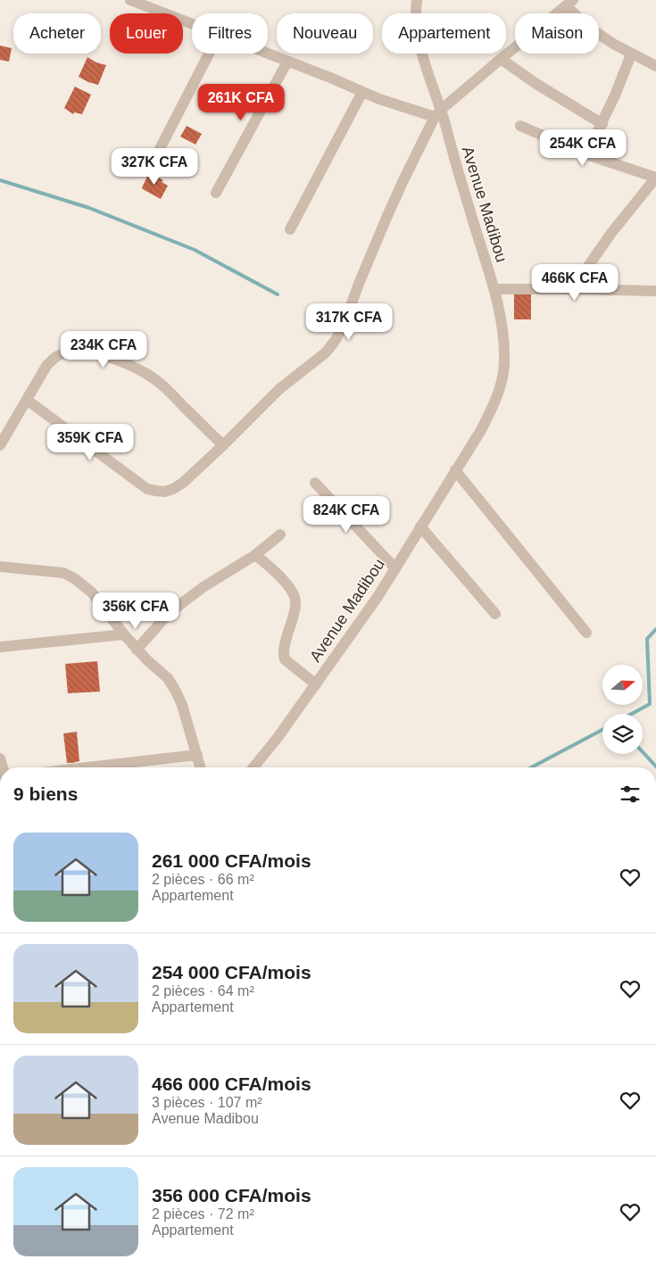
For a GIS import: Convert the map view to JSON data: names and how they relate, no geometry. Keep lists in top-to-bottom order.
{
  "streets": {
    "street": ["Avenue Madibou"]
  },
  "north": "right",
  "page": {
    "chip": [
      "Acheter",
      "Louer",
      "Filtres",
      "Nouveau",
      "Appartement",
      "Maison"
    ],
    "price": [
      "261K CFA",
      "254K CFA",
      "327K CFA",
      "466K CFA",
      "317K CFA",
      "234K CFA",
      "359K CFA",
      "824K CFA",
      "356K CFA"
    ],
    "heading": "9 biens",
    "list": [
      {
        "name": "261 000 CFA/mois",
        "note": "2 pièces · 66 m² · Appartement"
      },
      {
        "name": "254 000 CFA/mois",
        "note": "2 pièces · 64 m² · Appartement"
      },
      {
        "name": "466 000 CFA/mois",
        "note": "3 pièces · 107 m² · Avenue Madibou"
      },
      {
        "name": "356 000 CFA/mois",
        "note": "2 pièces · 72 m² · Appartement"
      }
    ]
  }
}
